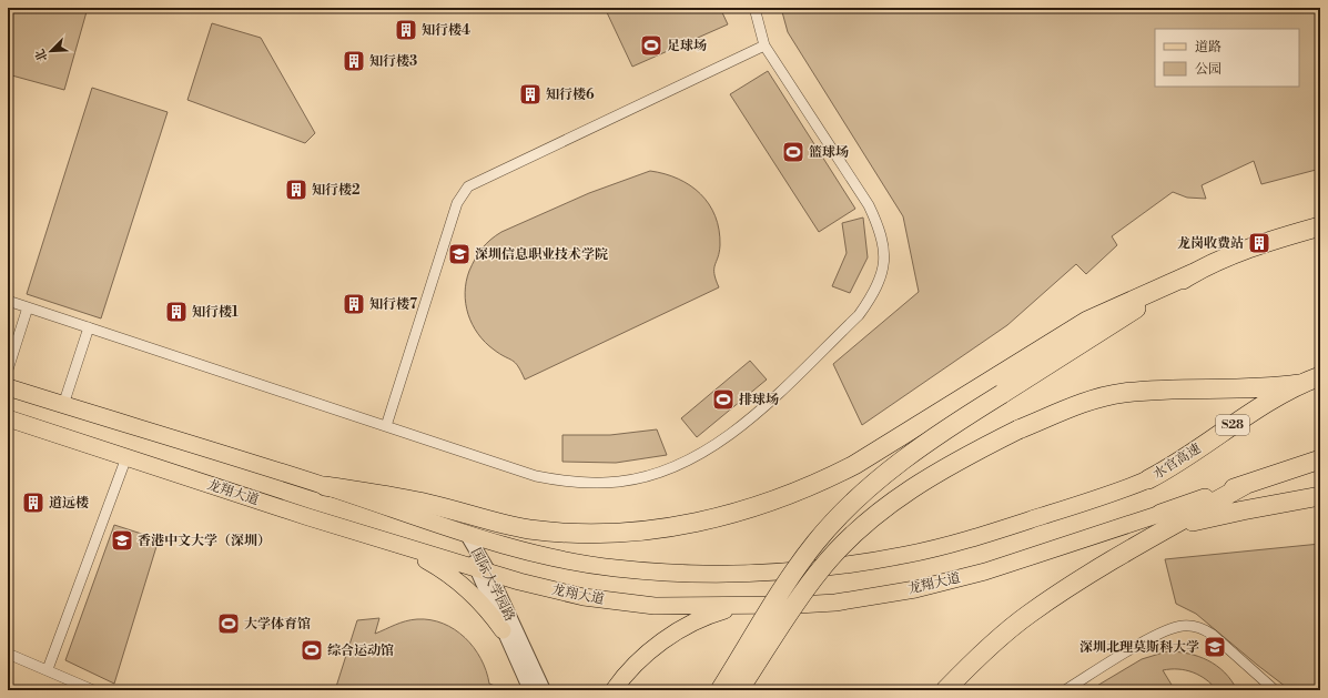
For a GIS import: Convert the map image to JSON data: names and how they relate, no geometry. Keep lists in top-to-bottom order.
{
  "streets": {
    "highway": ["S28", "水官高速"],
    "main road": ["龙翔大道"],
    "street": ["国际大学园路"]
  },
  "crossings": [
    ["龙翔大道", "国际大学园路"]
  ],
  "places": {
    "building": [
      "知行楼4",
      "知行楼3",
      "知行楼6",
      "知行楼2",
      "龙岗收费站",
      "知行楼7",
      "知行楼1",
      "道远楼"
    ],
    "sports": [
      "足球场",
      "篮球场",
      "排球场",
      "大学体育馆",
      "综合运动馆"
    ],
    "school or university": ["深圳信息职业技术学院", "香港中文大学（深圳）", "深圳北理莫斯科大学"]
  },
  "legend": ["道路", "公园"],
  "north": "bottom left"
}
